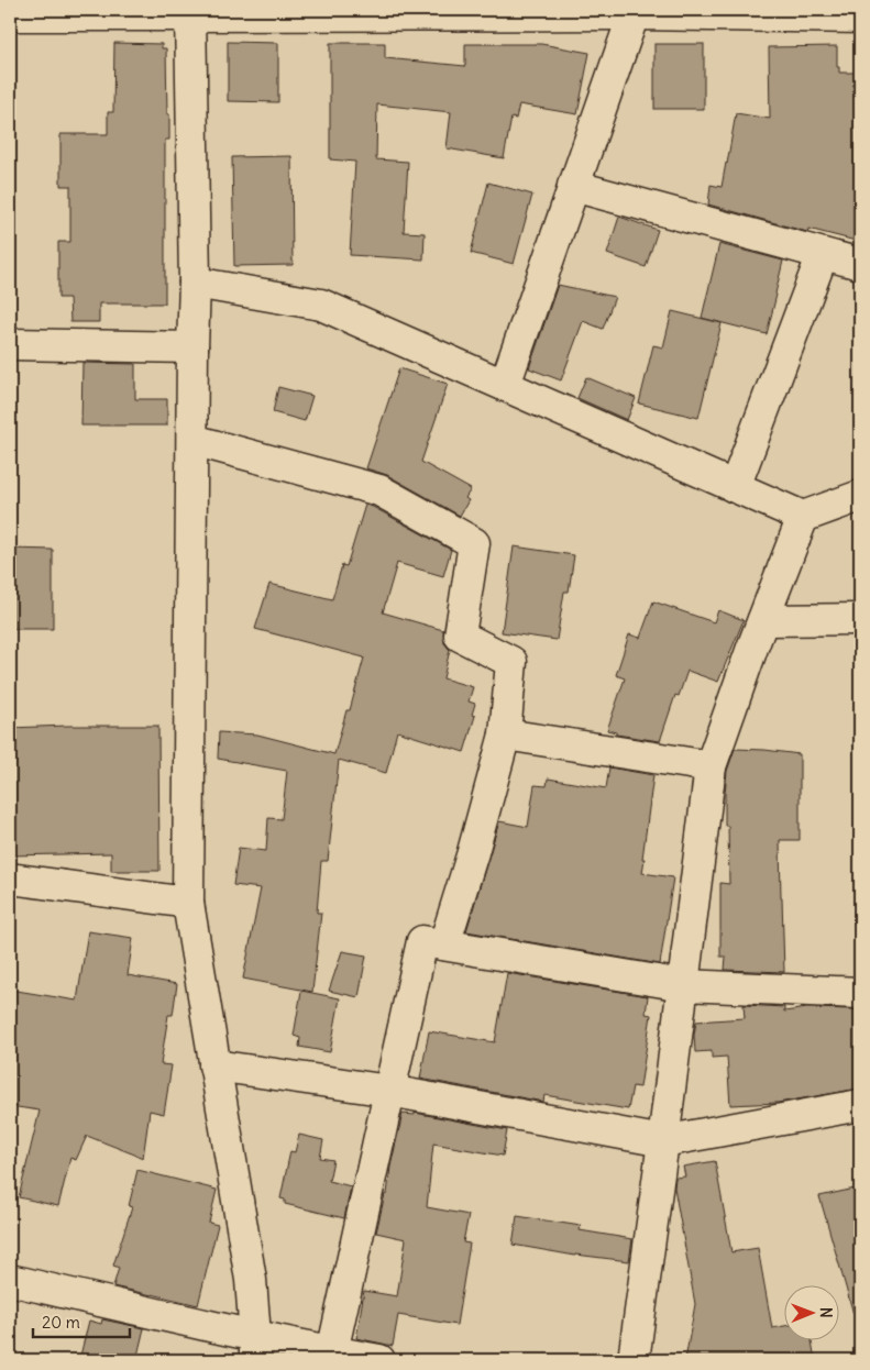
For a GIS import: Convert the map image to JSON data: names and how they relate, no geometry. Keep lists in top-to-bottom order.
{
  "scale_bar": "20 m",
  "north": "right"
}
